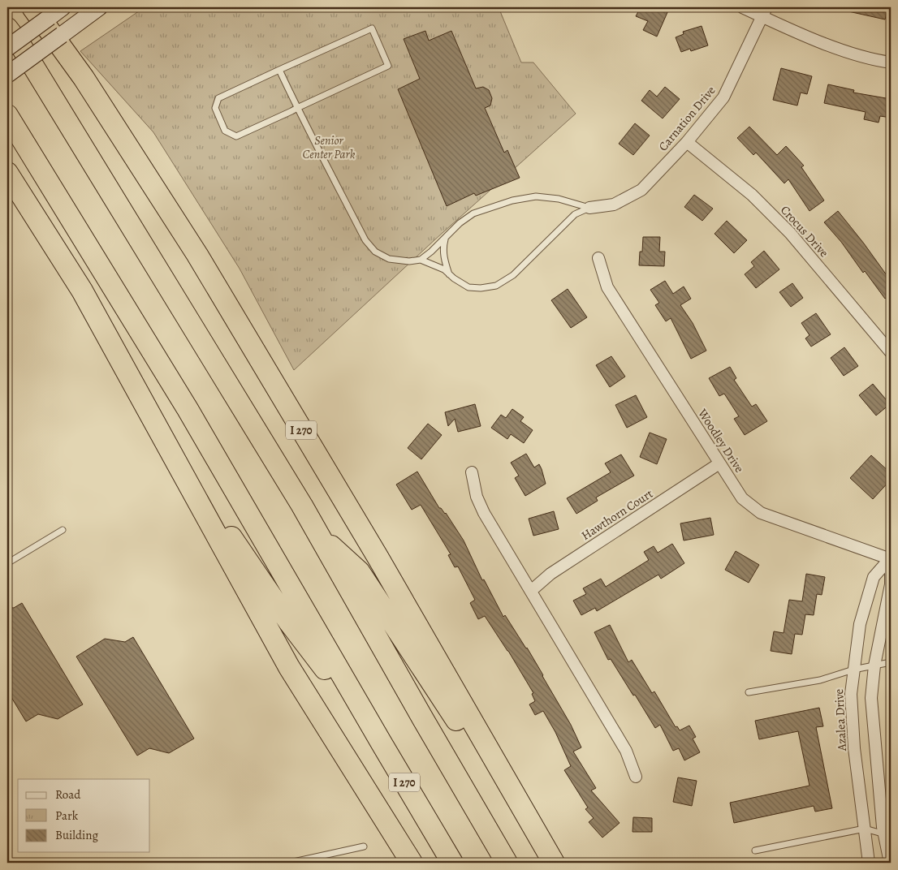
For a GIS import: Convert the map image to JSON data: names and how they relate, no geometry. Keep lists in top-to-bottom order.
{
  "streets": {
    "highway": ["I 270"],
    "street": [
      "Carnation Drive",
      "Crocus Drive",
      "Woodley Drive",
      "Hawthorn Court",
      "Azalea Drive"
    ]
  },
  "crossings": [
    ["Carnation Drive", "Crocus Drive"],
    ["Woodley Drive", "Hawthorn Court"],
    ["Woodley Drive", "Azalea Drive"]
  ],
  "parks": ["Senior Center Park"],
  "legend": ["Road", "Park", "Building"]
}
